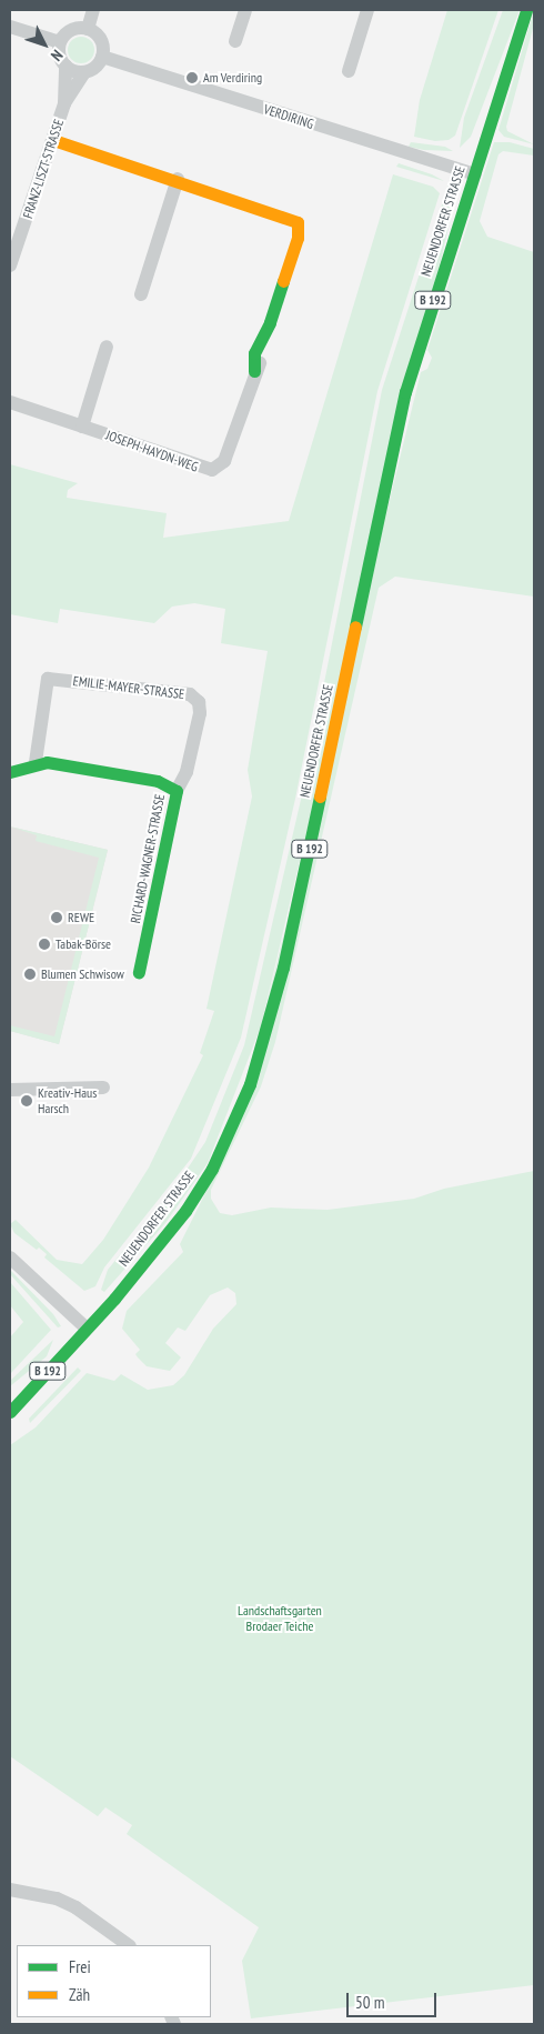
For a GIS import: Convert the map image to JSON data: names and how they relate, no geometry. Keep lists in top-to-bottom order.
{
  "streets": {
    "main road": ["NEUENDORFER STRASSE", "B 192", "RICHARD-WAGNER-STRASSE"],
    "street": [
      "VERDIRING",
      "FRANZ-LISZT-STRASSE",
      "JOSEPH-HAYDN-WEG",
      "EMILIE-MAYER-STRASSE"
    ]
  },
  "crossings": [
    ["VERDIRING", "FRANZ-LISZT-STRASSE"],
    ["VERDIRING", "NEUENDORFER STRASSE"],
    ["EMILIE-MAYER-STRASSE", "RICHARD-WAGNER-STRASSE"]
  ],
  "parks": ["Landschaftsgarten Brodaer Teiche"],
  "places": [
    "Am Verdiring",
    "REWE",
    "Tabak-Börse",
    "Blumen Schwisow",
    "Kreativ-Haus Harsch"
  ],
  "legend": ["Frei", "Zäh"],
  "scale_bar": "50 m",
  "north": "bottom right"
}
